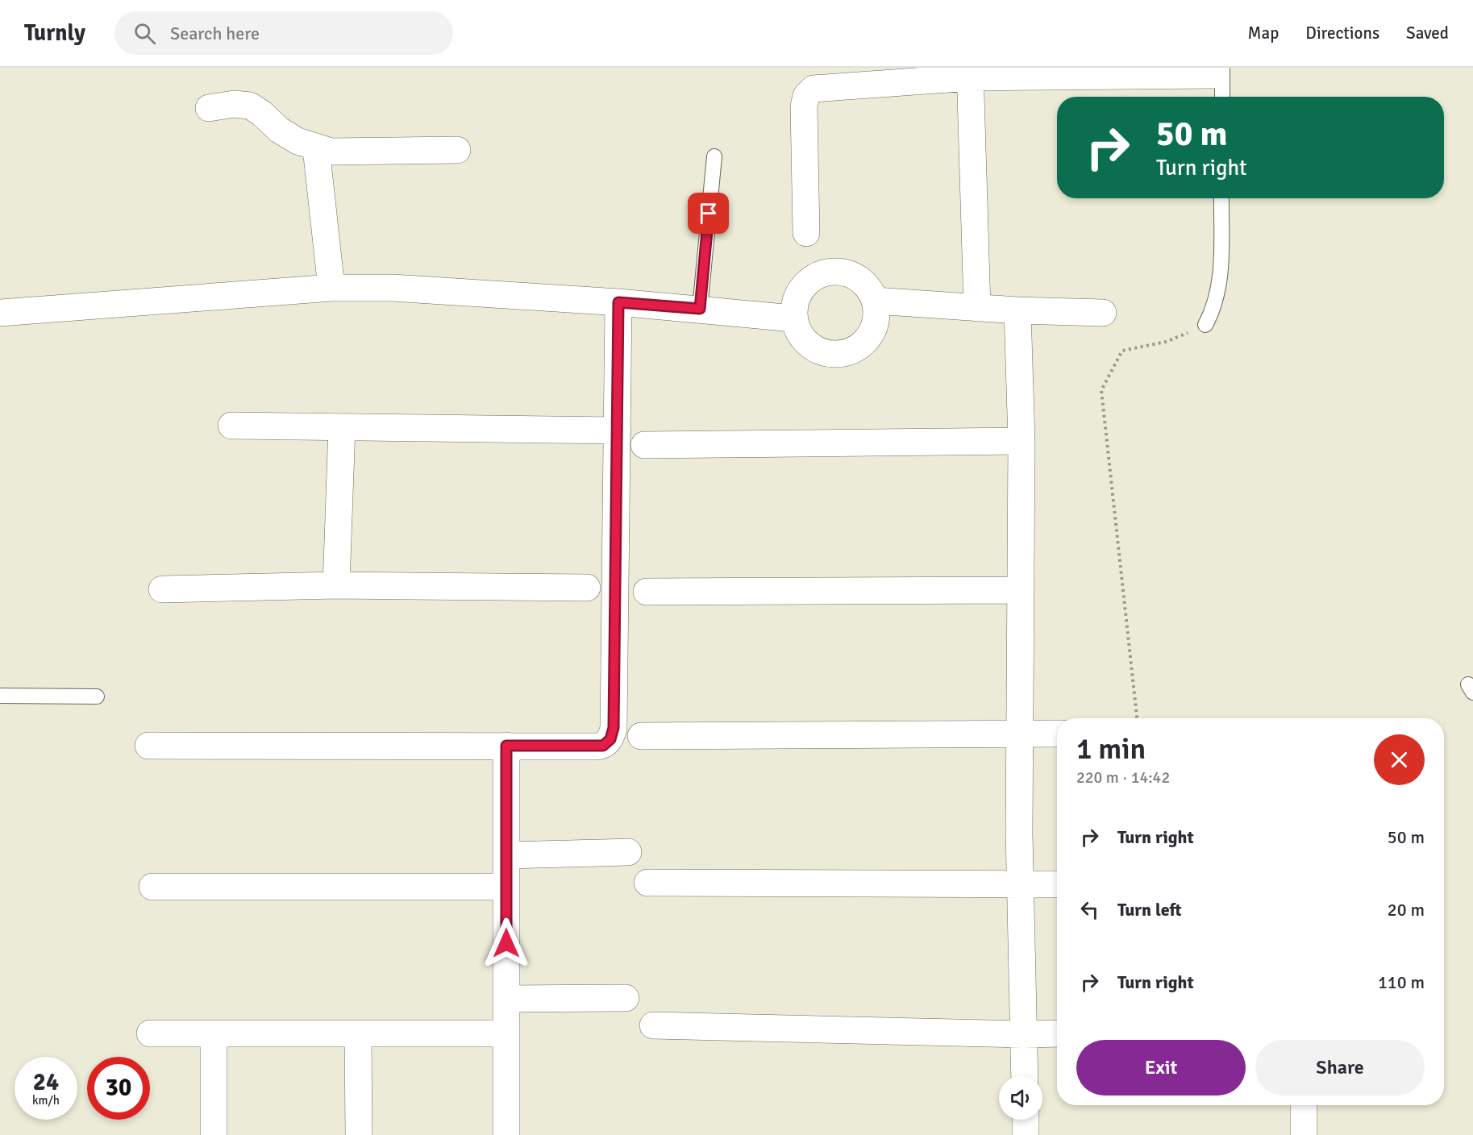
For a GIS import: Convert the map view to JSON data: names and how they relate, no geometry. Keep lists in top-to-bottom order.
{
  "page": {
    "header": "Turnly",
    "search": "Search here",
    "nav": ["Map", "Directions", "Saved"],
    "turn": ["50 m", "Turn right"],
    "heading": ["1 min", "220 m · 14:42"],
    "list": [
      {
        "name": "Turn right",
        "value": "50 m"
      },
      {
        "name": "Turn left",
        "value": "20 m"
      },
      {
        "name": "Turn right",
        "value": "110 m"
      }
    ],
    "buttons": ["Exit", "Share"],
    "speed": "24 km/h",
    "limit": "30"
  }
}
